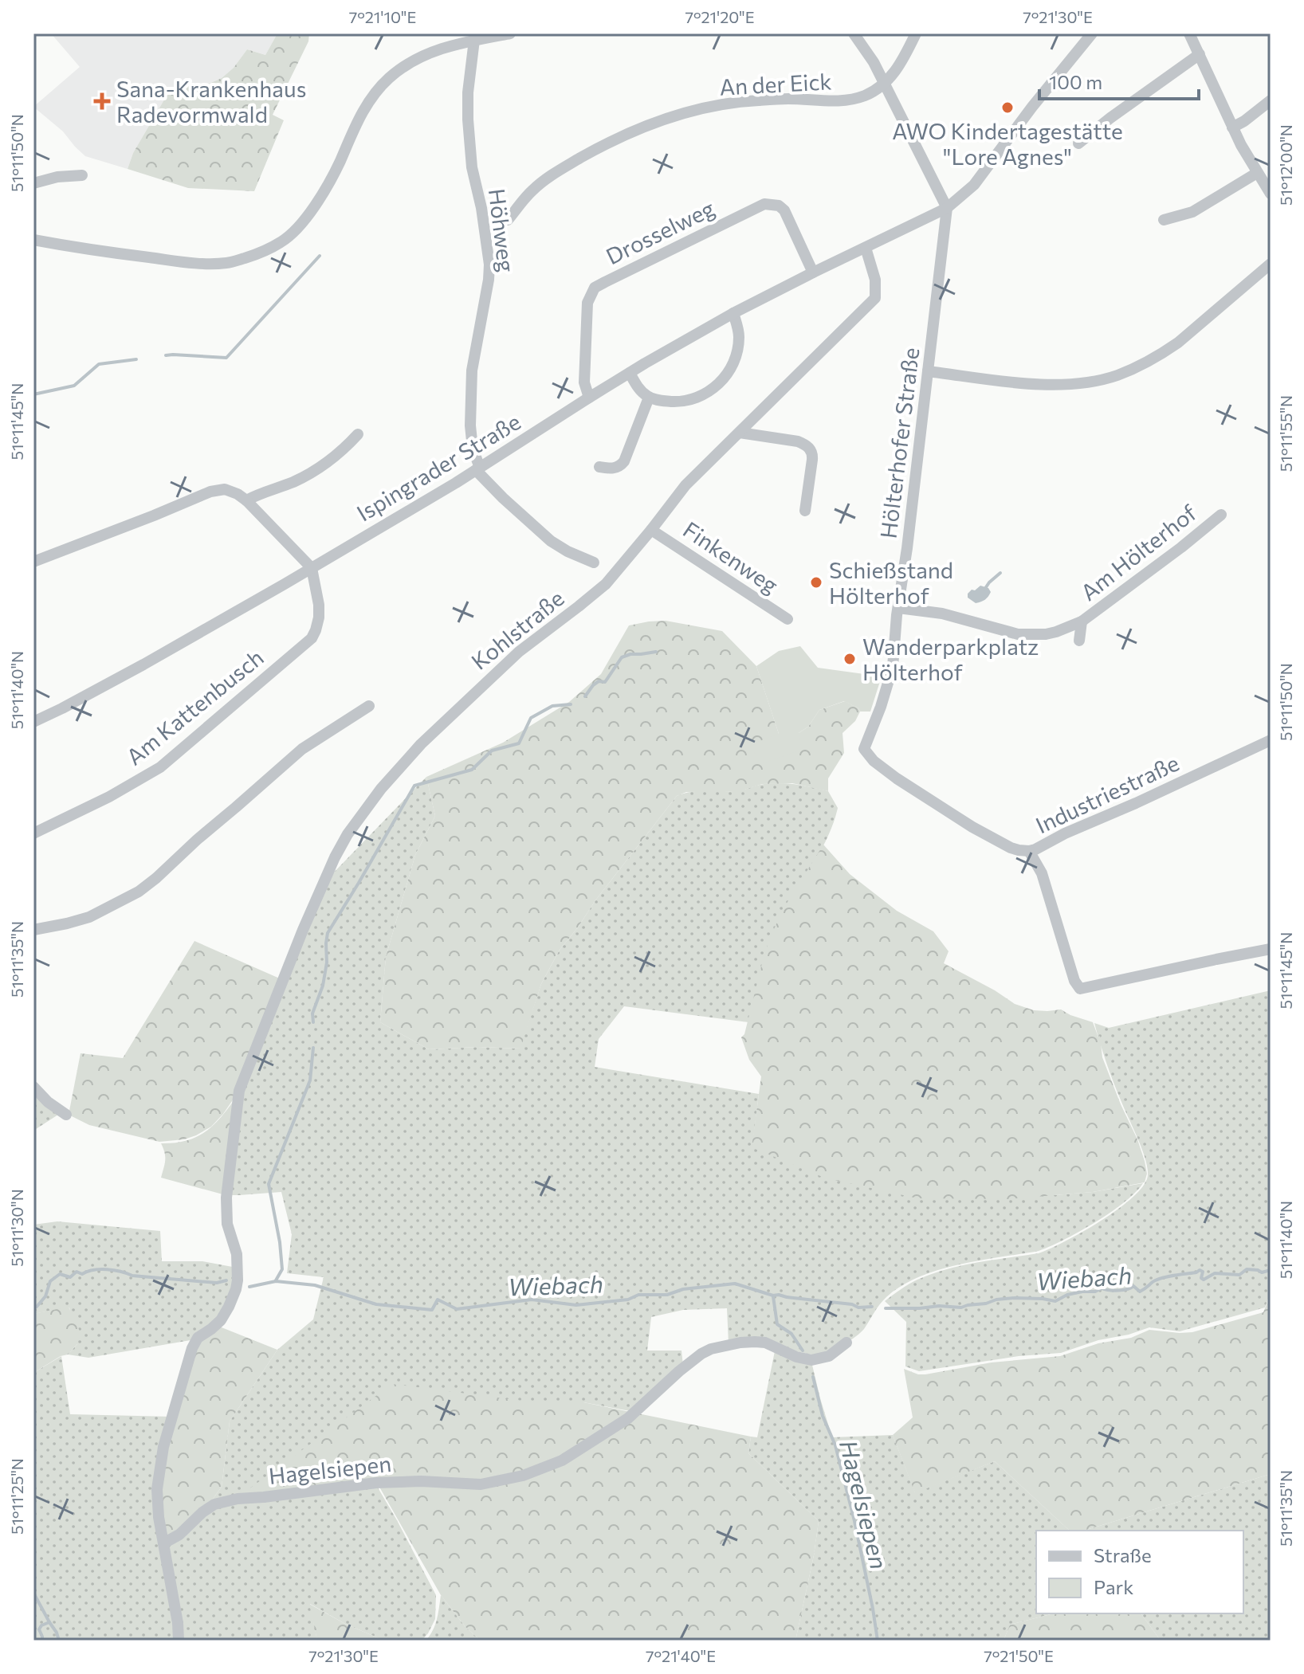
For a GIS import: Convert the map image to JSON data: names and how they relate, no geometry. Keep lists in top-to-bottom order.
{
  "streets": {
    "street": [
      "An der Eick",
      "Höhweg",
      "Drosselweg",
      "Hölterhofer Straße",
      "Ispingrader Straße",
      "Am Hölterhof",
      "Finkenweg",
      "Kohlstraße",
      "Am Kattenbusch",
      "Industriestraße",
      "Hagelsiepen"
    ]
  },
  "crossings": [
    ["Höhweg", "Ispingrader Straße"],
    ["Drosselweg", "Ispingrader Straße"],
    ["Hölterhofer Straße", "Ispingrader Straße"],
    ["Hölterhofer Straße", "Am Hölterhof"],
    ["Hölterhofer Straße", "Industriestraße"],
    ["Ispingrader Straße", "Kohlstraße"],
    ["Ispingrader Straße", "Am Kattenbusch"],
    ["Finkenweg", "Kohlstraße"],
    ["Kohlstraße", "Hagelsiepen"]
  ],
  "water": ["Wiebach", "Hagelsiepen"],
  "places": {
    "health": ["Sana-Krankenhaus Radevormwald"],
    "other": ["AWO Kindertagestätte \"Lore Agnes\"", "Schießstand Hölterhof", "Wanderparkplatz Hölterhof"]
  },
  "legend": ["Straße", "Park"],
  "scale_bar": "100 m",
  "coordinates": [
    "7°21'10\"E",
    "7°21'20\"E",
    "7°21'30\"E",
    "51°11'50\"N",
    "51°12'00\"N",
    "51°11'45\"N",
    "51°11'55\"N",
    "51°11'40\"N",
    "51°11'35\"N",
    "51°11'30\"N",
    "51°11'25\"N",
    "7°21'40\"E",
    "7°21'50\"E"
  ]
}
